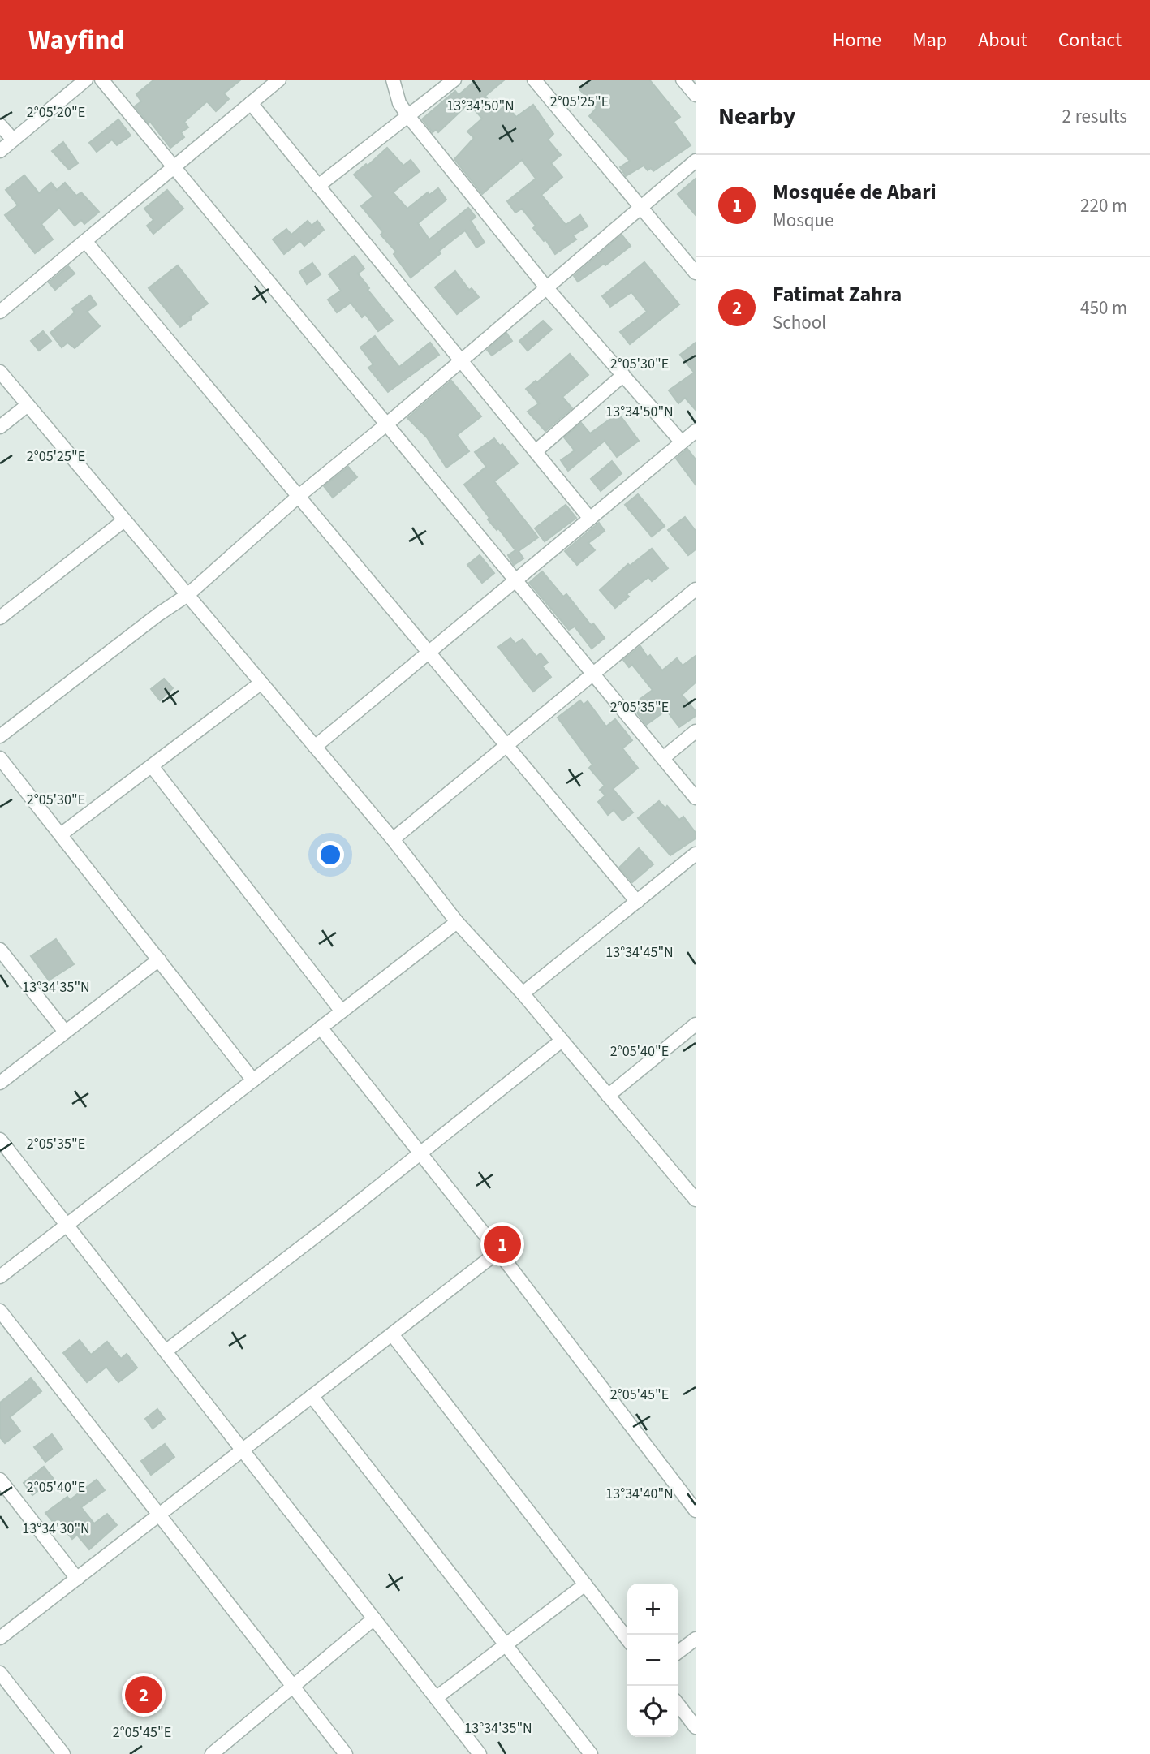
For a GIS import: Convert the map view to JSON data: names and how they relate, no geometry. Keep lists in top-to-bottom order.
{
  "page": {
    "header": "Wayfind",
    "nav": [
      "Home",
      "Map",
      "About",
      "Contact"
    ],
    "heading": ["Nearby", "2 results"],
    "list": [
      {
        "mark": "1",
        "name": "Mosquée de Abari",
        "note": "Mosque",
        "value": "220 m"
      },
      {
        "mark": "2",
        "name": "Fatimat Zahra",
        "note": "School",
        "value": "450 m"
      }
    ],
    "pins": ["1", "2"],
    "map_buttons": ["+", "−"]
  },
  "coordinates": [
    "2°05'25\"E",
    "13°34'50\"N",
    "2°05'20\"E",
    "2°05'30\"E",
    "2°05'35\"E",
    "13°34'45\"N",
    "13°34'35\"N",
    "2°05'40\"E",
    "2°05'45\"E",
    "13°34'40\"N",
    "13°34'30\"N"
  ]
}
